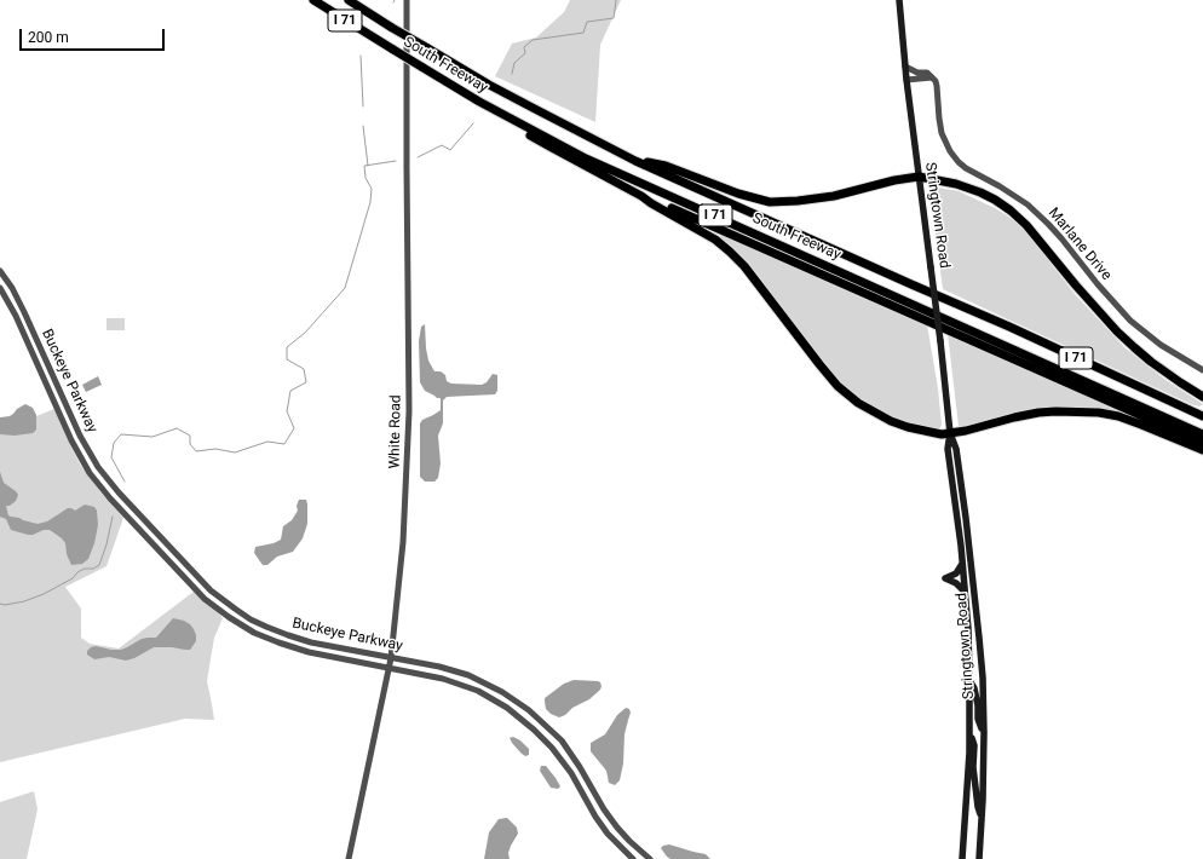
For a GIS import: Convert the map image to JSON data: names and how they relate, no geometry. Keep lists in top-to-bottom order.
{
  "streets": {
    "highway": ["I 71", "South Freeway"],
    "main road": ["Stringtown Road"],
    "street": ["Marlane Drive", "Buckeye Parkway", "White Road"]
  },
  "crossings": [
    ["I 71", "South Freeway"],
    ["Buckeye Parkway", "White Road"]
  ],
  "scale_bar": "200 m"
}
